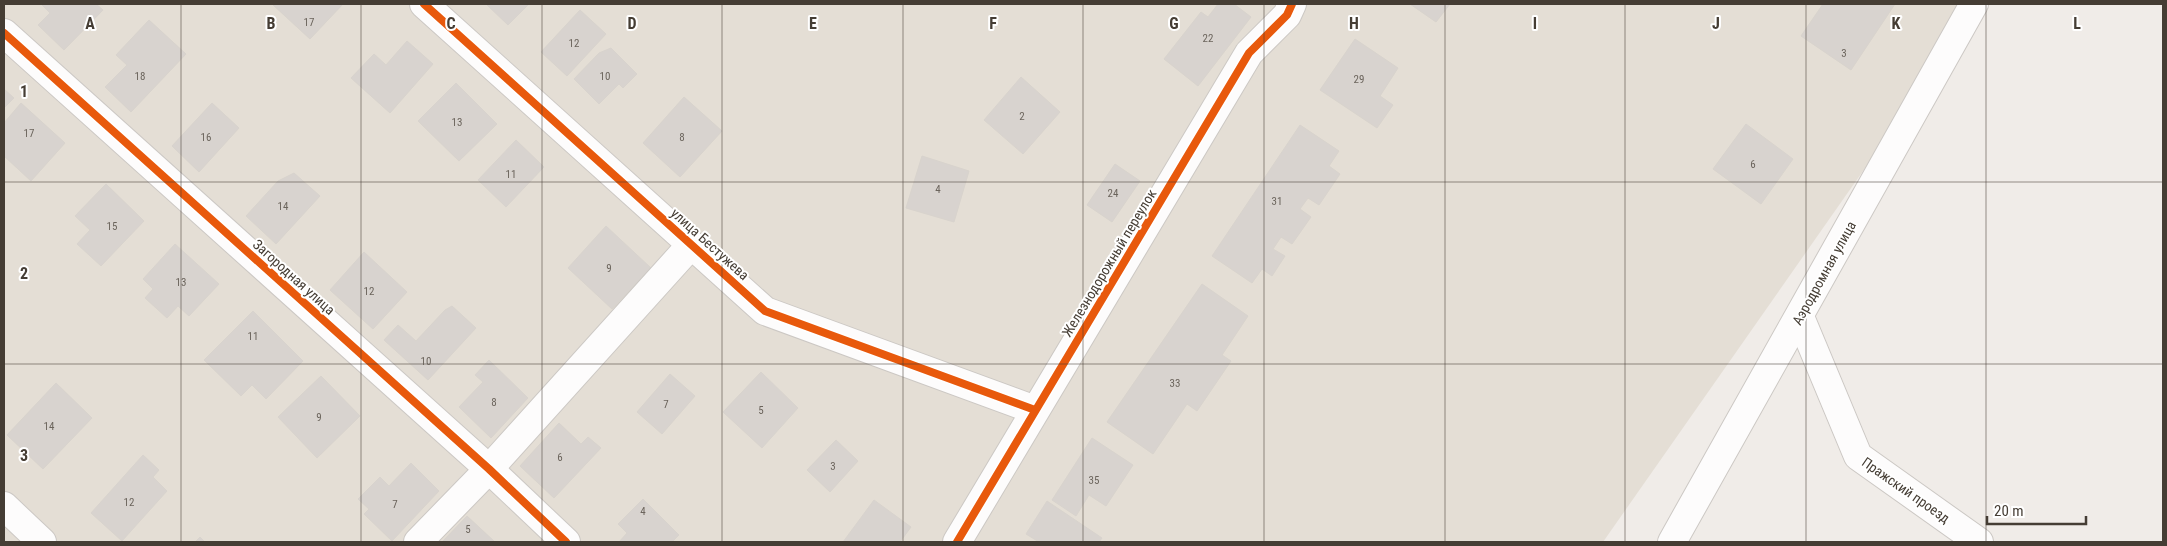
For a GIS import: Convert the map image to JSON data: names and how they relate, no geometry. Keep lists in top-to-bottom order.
{
  "streets": {
    "street": [
      "улица Бестужева",
      "Железнодорожный переулок",
      "Аэродромная улица",
      "Загородная улица",
      "Пражский проезд"
    ]
  },
  "crossings": [
    ["улица Бестужева", "Железнодорожный переулок"],
    ["Аэродромная улица", "Пражский проезд"]
  ],
  "house_numbers": [
    "17",
    "22",
    "12",
    "3",
    "18",
    "10",
    "29",
    "2",
    "13",
    "17",
    "16",
    "8",
    "6",
    "11",
    "4",
    "24",
    "31",
    "14",
    "15",
    "9",
    "13",
    "12",
    "11",
    "10",
    "33",
    "8",
    "7",
    "5",
    "9",
    "14",
    "6",
    "3",
    "35",
    "12",
    "7",
    "4",
    "5"
  ],
  "scale_bar": "20 m",
  "grid": {
    "columns": [
      "A",
      "B",
      "C",
      "D",
      "E",
      "F",
      "G",
      "H",
      "I",
      "J",
      "K",
      "L"
    ],
    "rows": ["1", "2", "3"]
  }
}
